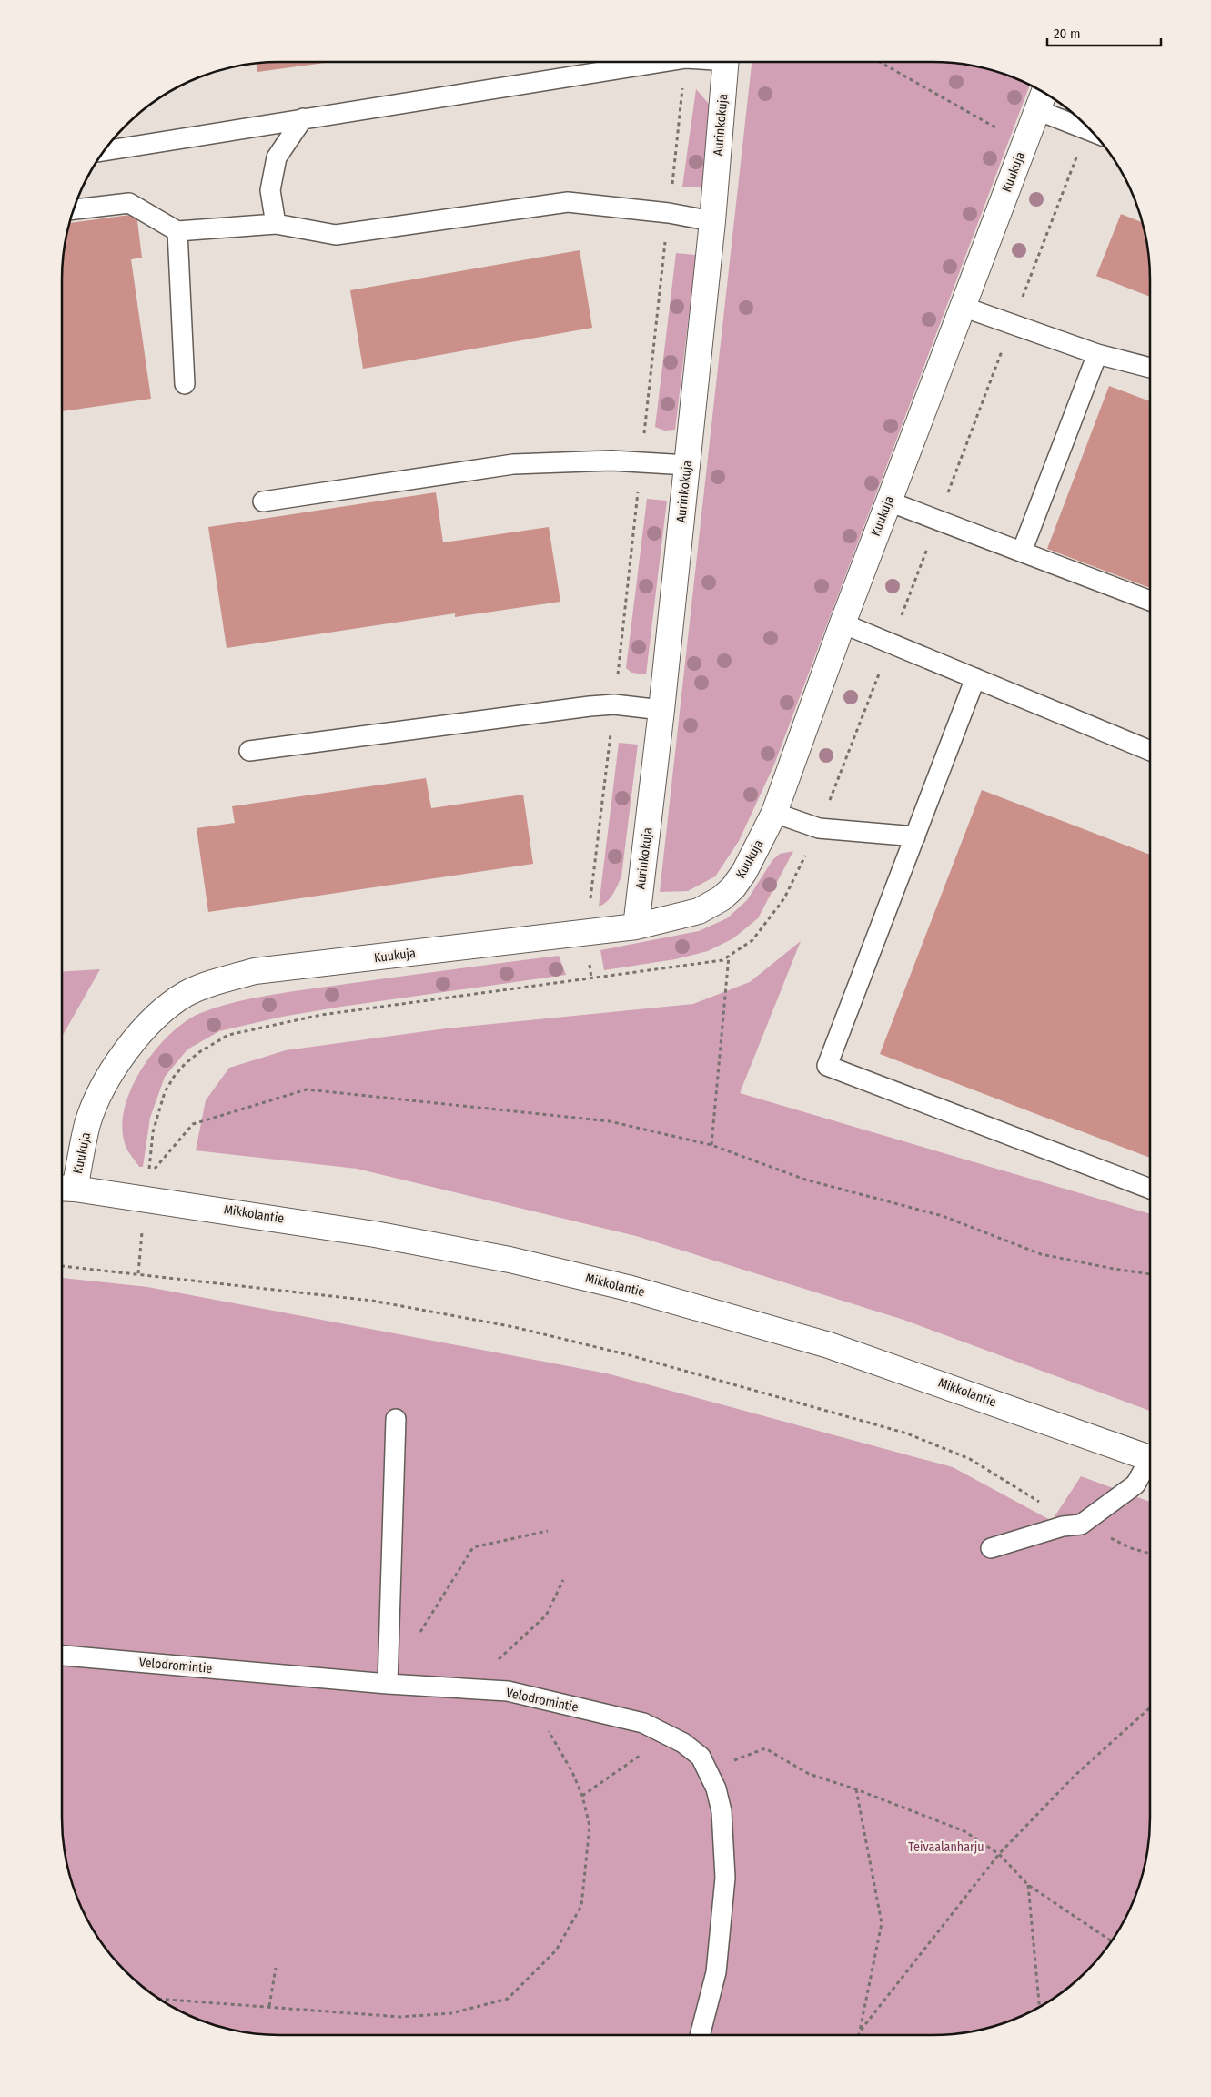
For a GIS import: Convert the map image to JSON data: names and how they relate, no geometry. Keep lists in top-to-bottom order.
{
  "streets": {
    "street": ["Aurinkokuja", "Kuukuja", "Mikkolantie"],
    "lane": ["Velodromintie"]
  },
  "crossings": [
    ["Aurinkokuja", "Kuukuja"],
    ["Kuukuja", "Mikkolantie"]
  ],
  "parks": ["Teivaalanharju"],
  "scale_bar": "20 m"
}
